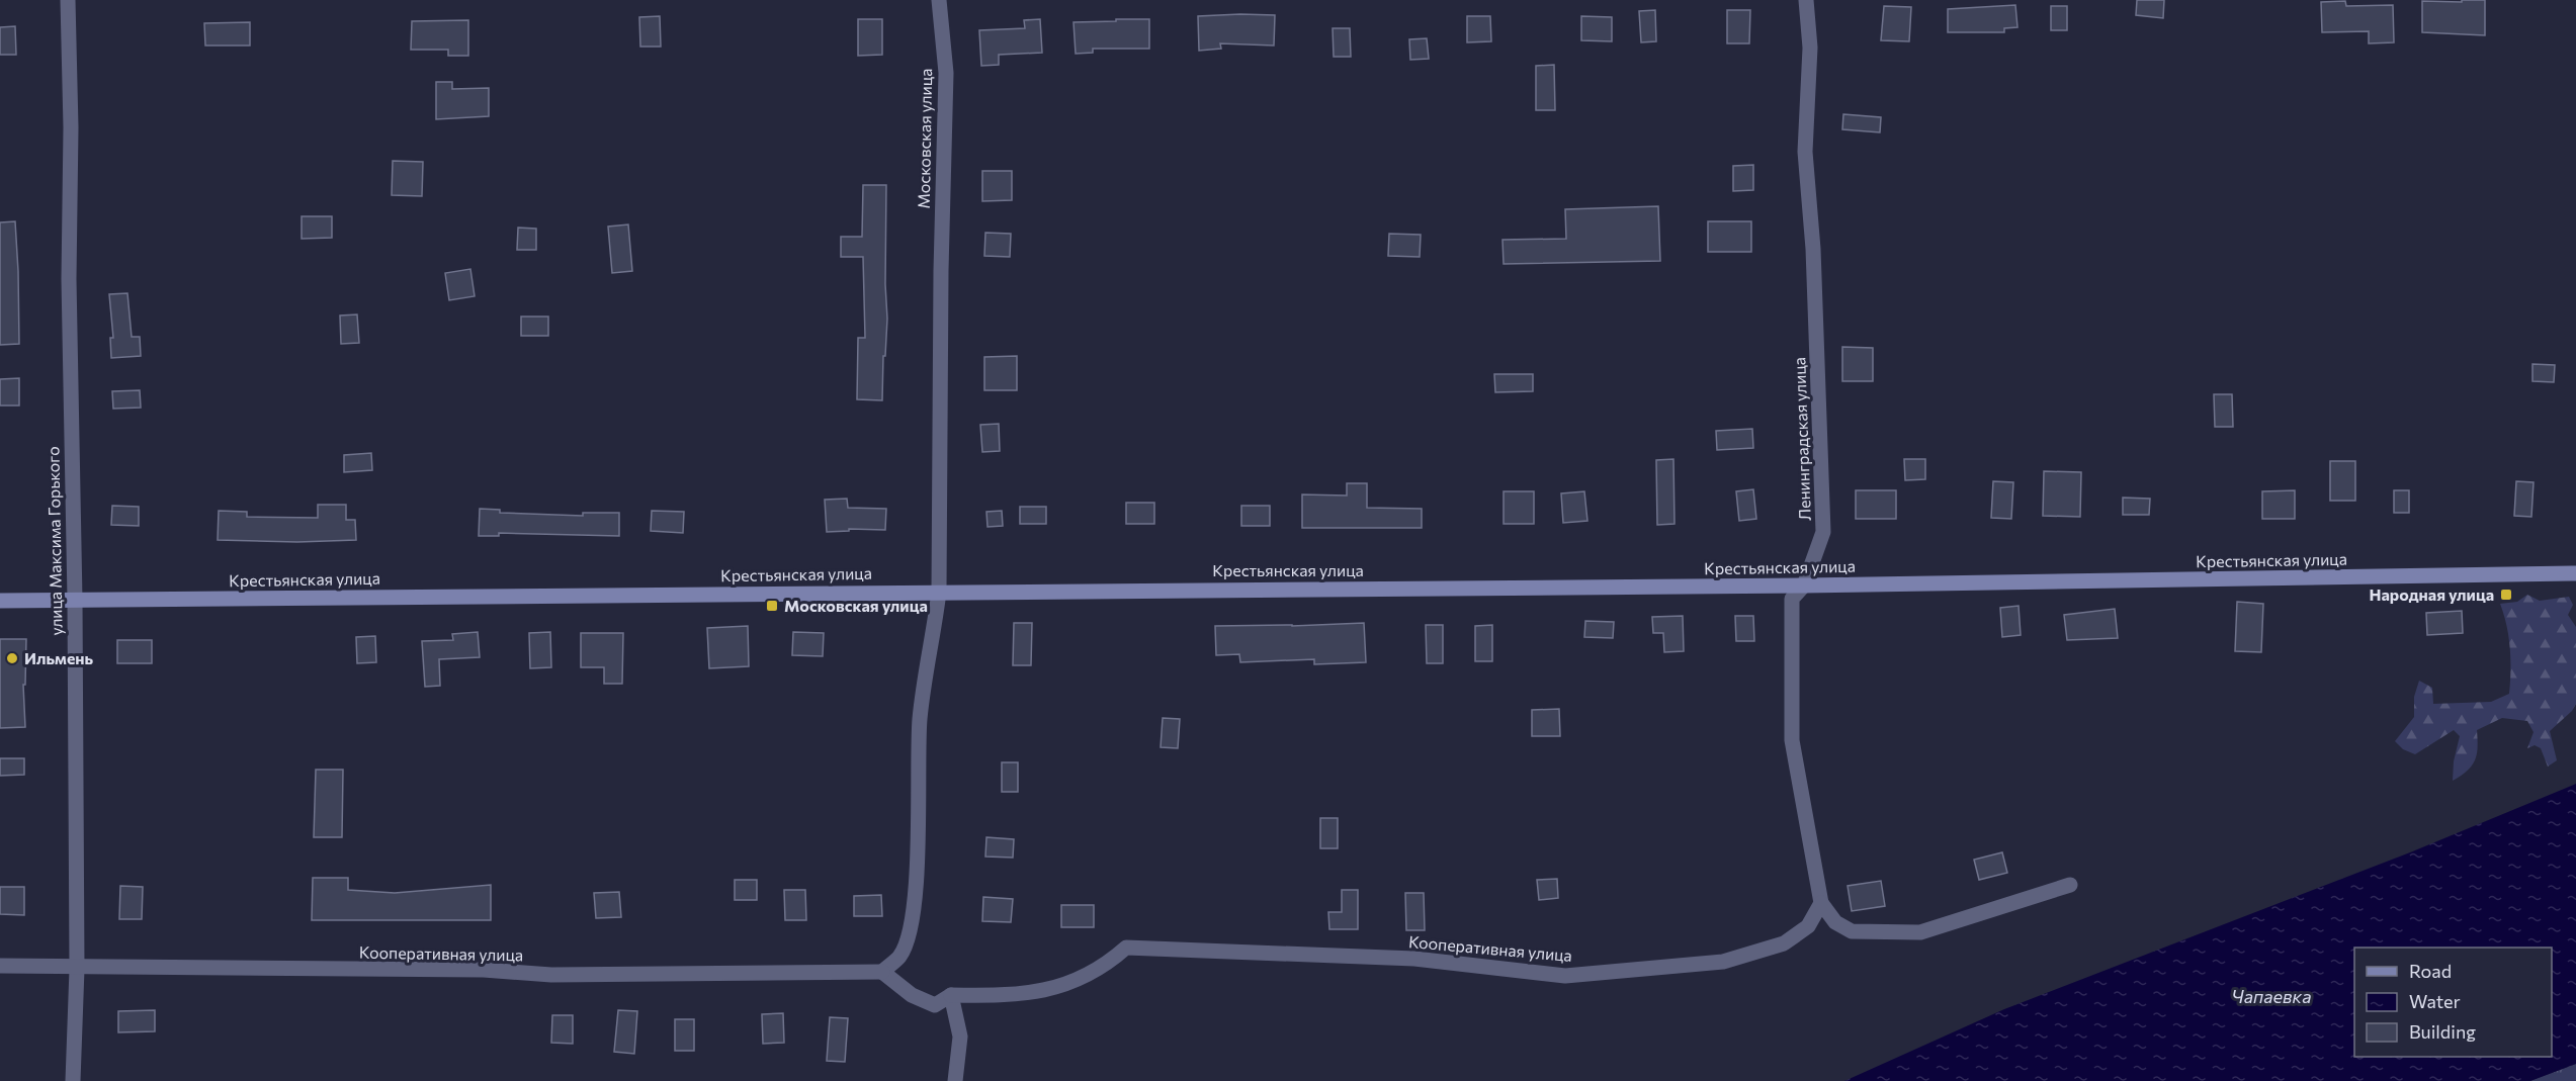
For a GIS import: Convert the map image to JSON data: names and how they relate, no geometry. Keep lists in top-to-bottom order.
{
  "streets": {
    "street": [
      "Московская улица",
      "Ленинградская улица",
      "улица Максима Горького",
      "Крестьянская улица",
      "Кооперативная улица"
    ]
  },
  "crossings": [
    ["Московская улица", "Крестьянская улица"],
    ["Московская улица", "Кооперативная улица"],
    ["Ленинградская улица", "Крестьянская улица"],
    ["Ленинградская улица", "Кооперативная улица"],
    ["улица Максима Горького", "Крестьянская улица"],
    ["улица Максима Горького", "Кооперативная улица"]
  ],
  "water": ["Чапаевка"],
  "places": {
    "transit": ["Народная улица", "Московская улица"],
    "other": ["Ильмень"]
  },
  "legend": ["Road", "Water", "Building"]
}
